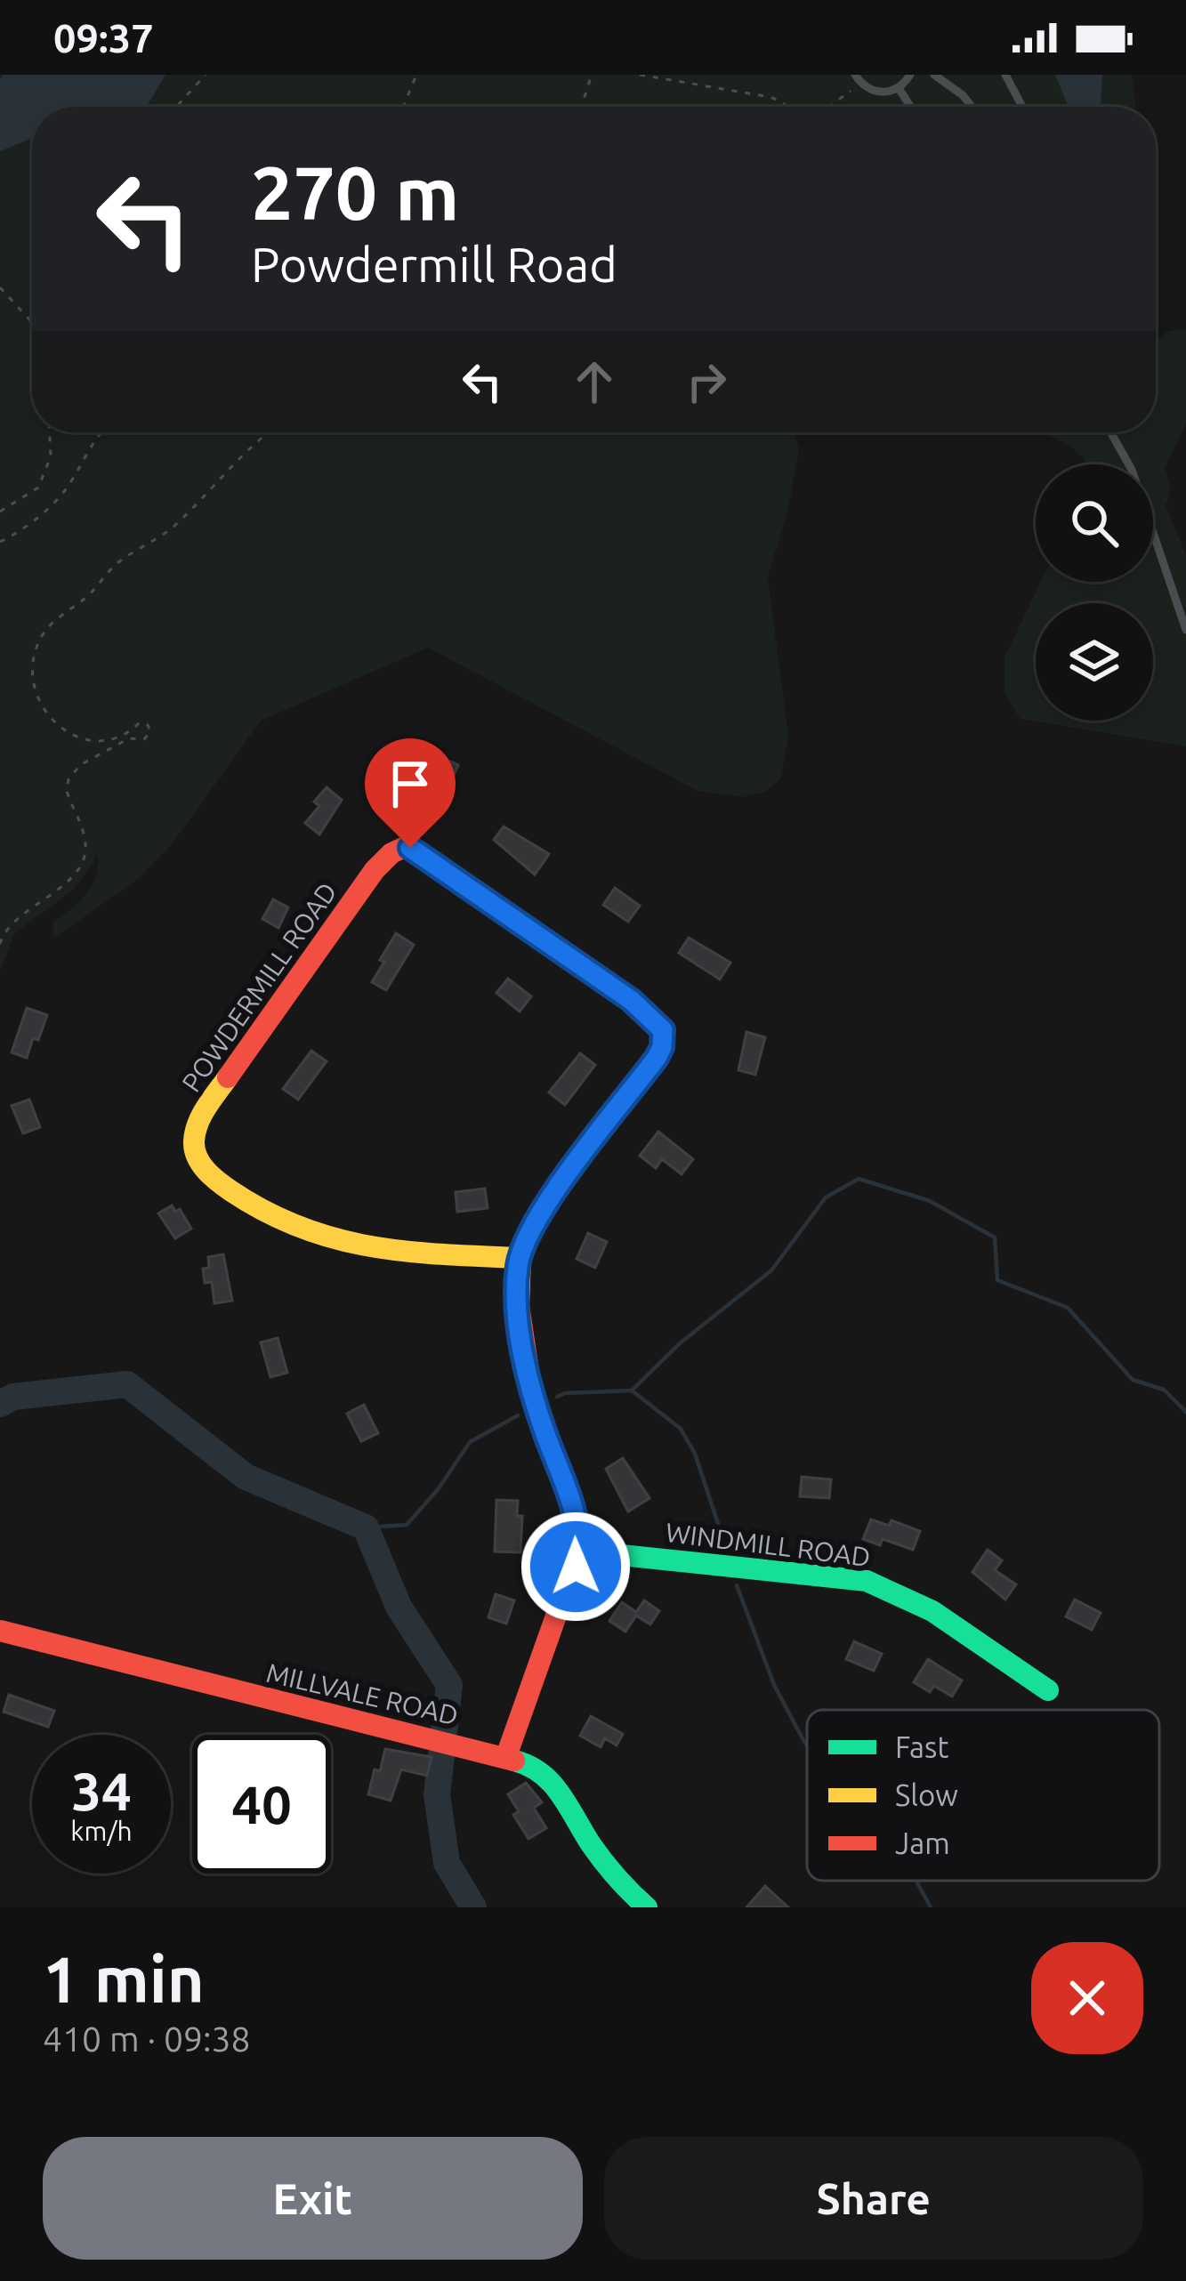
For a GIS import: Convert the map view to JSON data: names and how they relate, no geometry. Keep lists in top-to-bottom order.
{
  "streets": {
    "street": ["POWDERMILL ROAD", "WINDMILL ROAD", "MILLVALE ROAD"]
  },
  "crossings": [
    ["POWDERMILL ROAD", "WINDMILL ROAD"],
    ["POWDERMILL ROAD", "MILLVALE ROAD"]
  ],
  "legend": ["Fast", "Slow", "Jam"],
  "page": {
    "status": "09:37",
    "turn": ["270 m", "Powdermill Road"],
    "speed": "34 km/h",
    "limit": "40",
    "heading": ["1 min", "410 m · 09:38"],
    "buttons": ["Exit", "Share"]
  }
}
